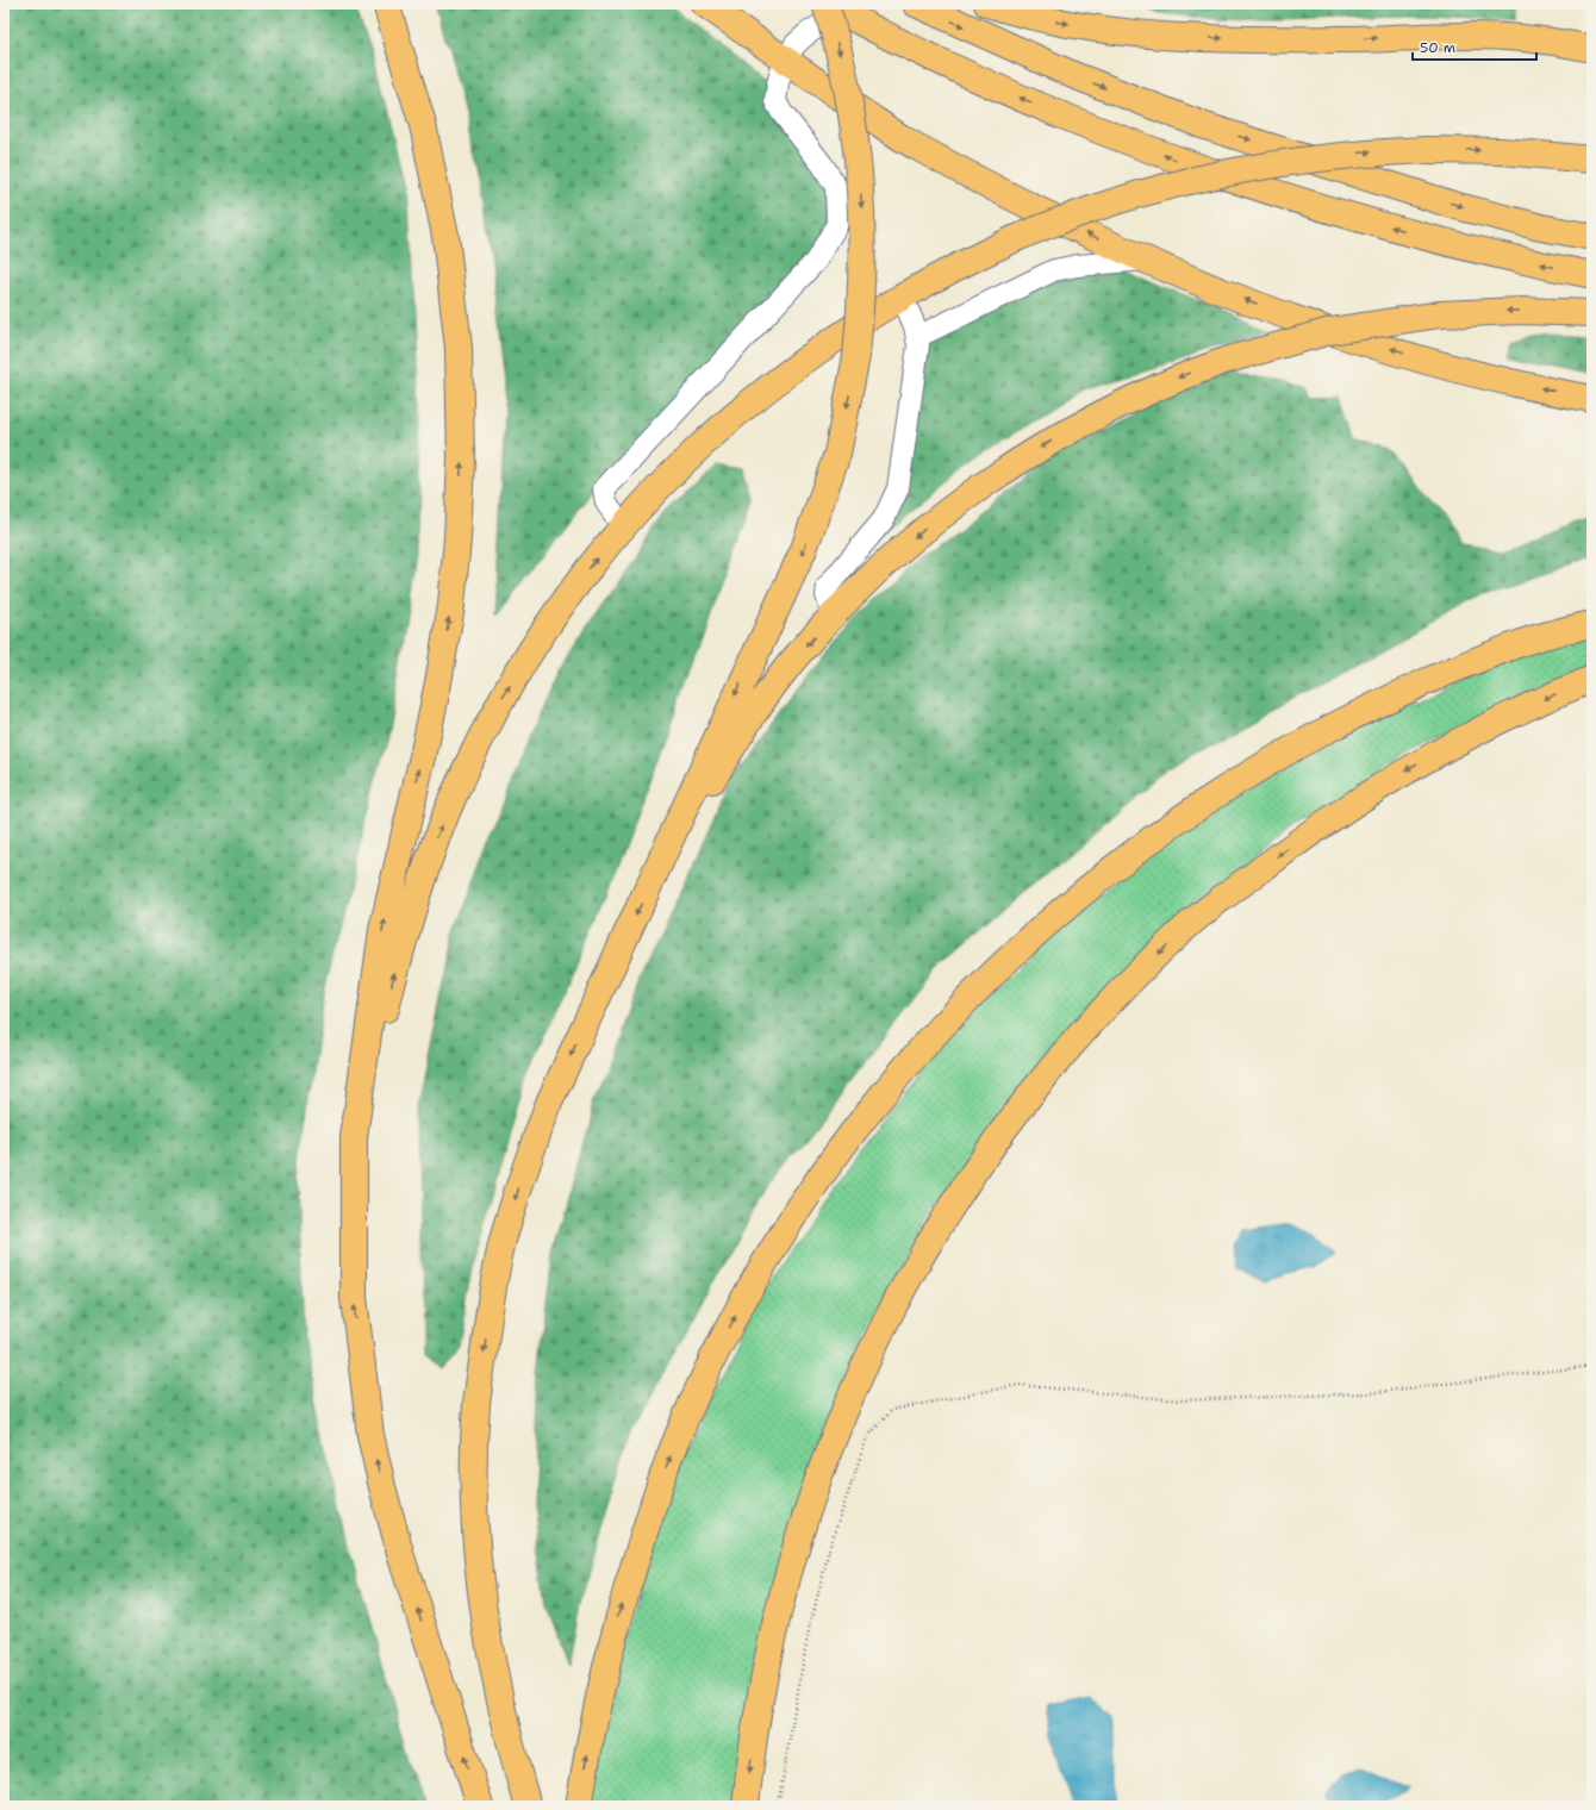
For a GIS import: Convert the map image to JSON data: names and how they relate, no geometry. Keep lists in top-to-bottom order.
{
  "scale_bar": "50 m"
}
